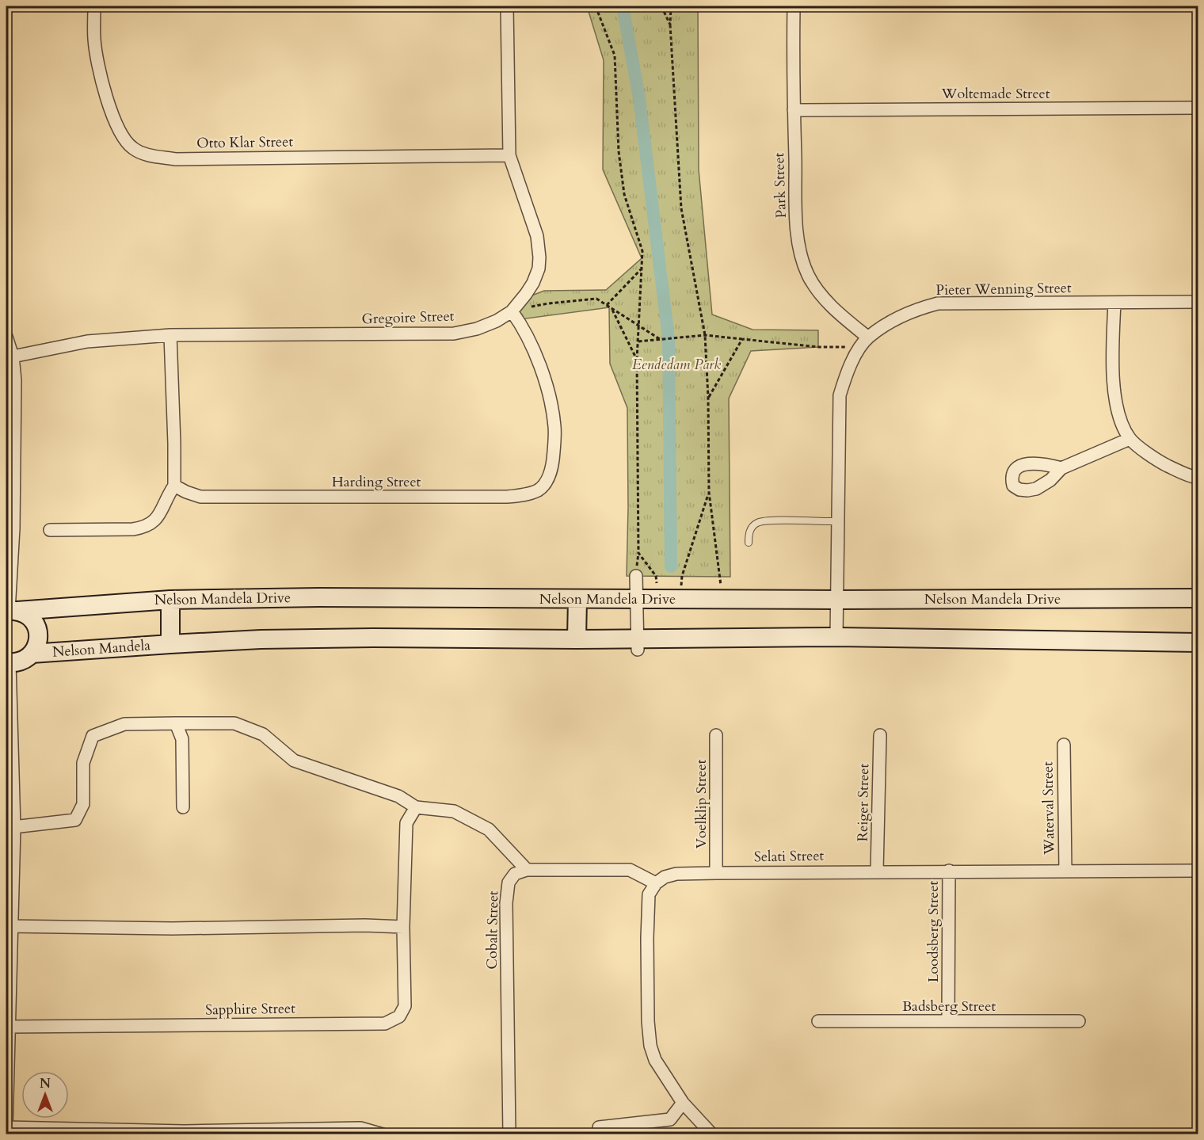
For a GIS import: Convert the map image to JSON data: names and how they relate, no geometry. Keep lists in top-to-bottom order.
{
  "streets": {
    "street": [
      "Woltemade Street",
      "Otto Klar Street",
      "Park Street",
      "Pieter Wenning Street",
      "Gregoire Street",
      "Harding Street",
      "Nelson Mandela Drive",
      "Nelson Mandela",
      "Reiger Street",
      "Voelklip Street",
      "Waterval Street",
      "Selati Street",
      "Cobalt Street",
      "Loodsberg Street",
      "Badsberg Street",
      "Sapphire Street"
    ]
  },
  "crossings": [
    ["Woltemade Street", "Park Street"],
    ["Otto Klar Street", "Gregoire Street"],
    ["Park Street", "Pieter Wenning Street"],
    ["Pieter Wenning Street", "Nelson Mandela Drive"],
    ["Gregoire Street", "Harding Street"],
    ["Reiger Street", "Selati Street"],
    ["Voelklip Street", "Selati Street"],
    ["Waterval Street", "Selati Street"],
    ["Selati Street", "Loodsberg Street"],
    ["Loodsberg Street", "Badsberg Street"]
  ],
  "parks": ["Eendedam Park"],
  "north": "top"
}
